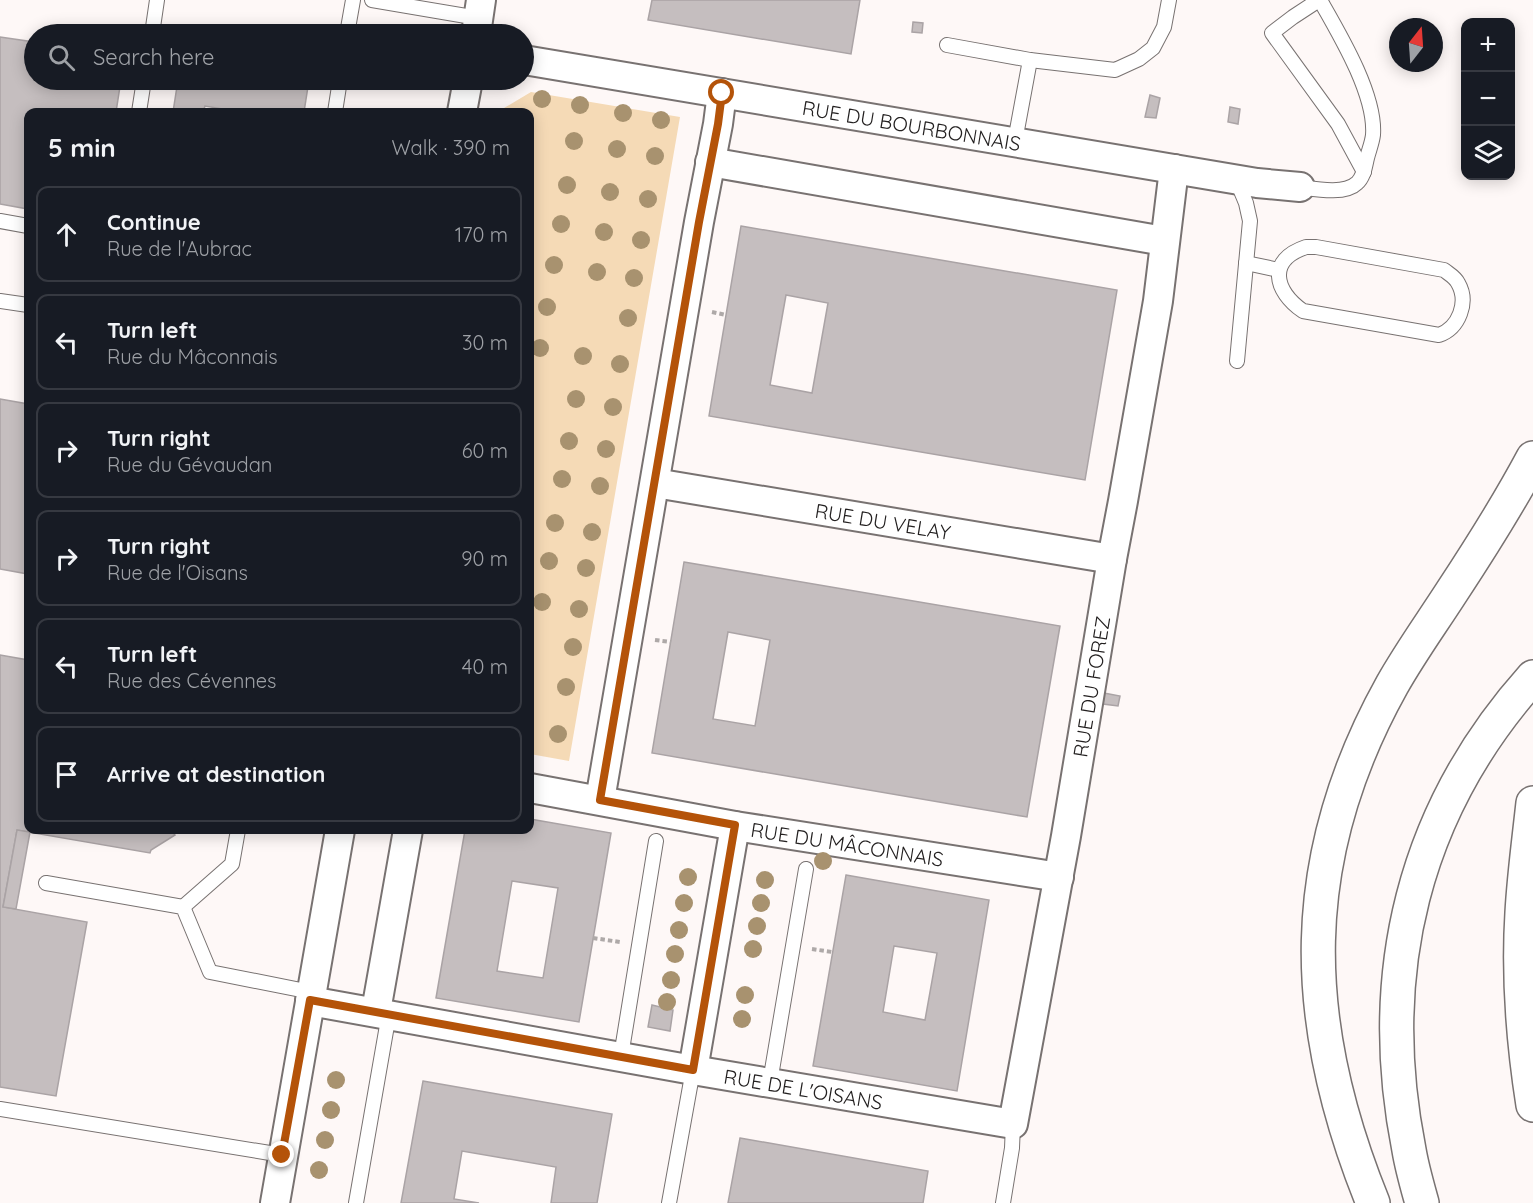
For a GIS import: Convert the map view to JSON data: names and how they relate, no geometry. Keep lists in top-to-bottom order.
{
  "streets": {
    "street": [
      "RUE DU BOURBONNAIS",
      "RUE DU VELAY",
      "RUE DU FOREZ",
      "RUE DU MÂCONNAIS",
      "RUE DE L'OISANS"
    ]
  },
  "crossings": [
    ["RUE DU BOURBONNAIS", "RUE DU FOREZ"],
    ["RUE DU VELAY", "RUE DU FOREZ"],
    ["RUE DU FOREZ", "RUE DU MÂCONNAIS"],
    ["RUE DU FOREZ", "RUE DE L'OISANS"]
  ],
  "north": "top",
  "page": {
    "map_buttons": ["+", "−"],
    "search": "Search here",
    "heading": ["5 min", "Walk · 390 m"],
    "list": [
      ["Continue", "Rue de l'Aubrac", "170 m"],
      ["Turn left", "Rue du Mâconnais", "30 m"],
      ["Turn right", "Rue du Gévaudan", "60 m"],
      ["Turn right", "Rue de l'Oisans", "90 m"],
      ["Turn left", "Rue des Cévennes", "40 m"],
      "Arrive at destination"
    ]
  }
}
